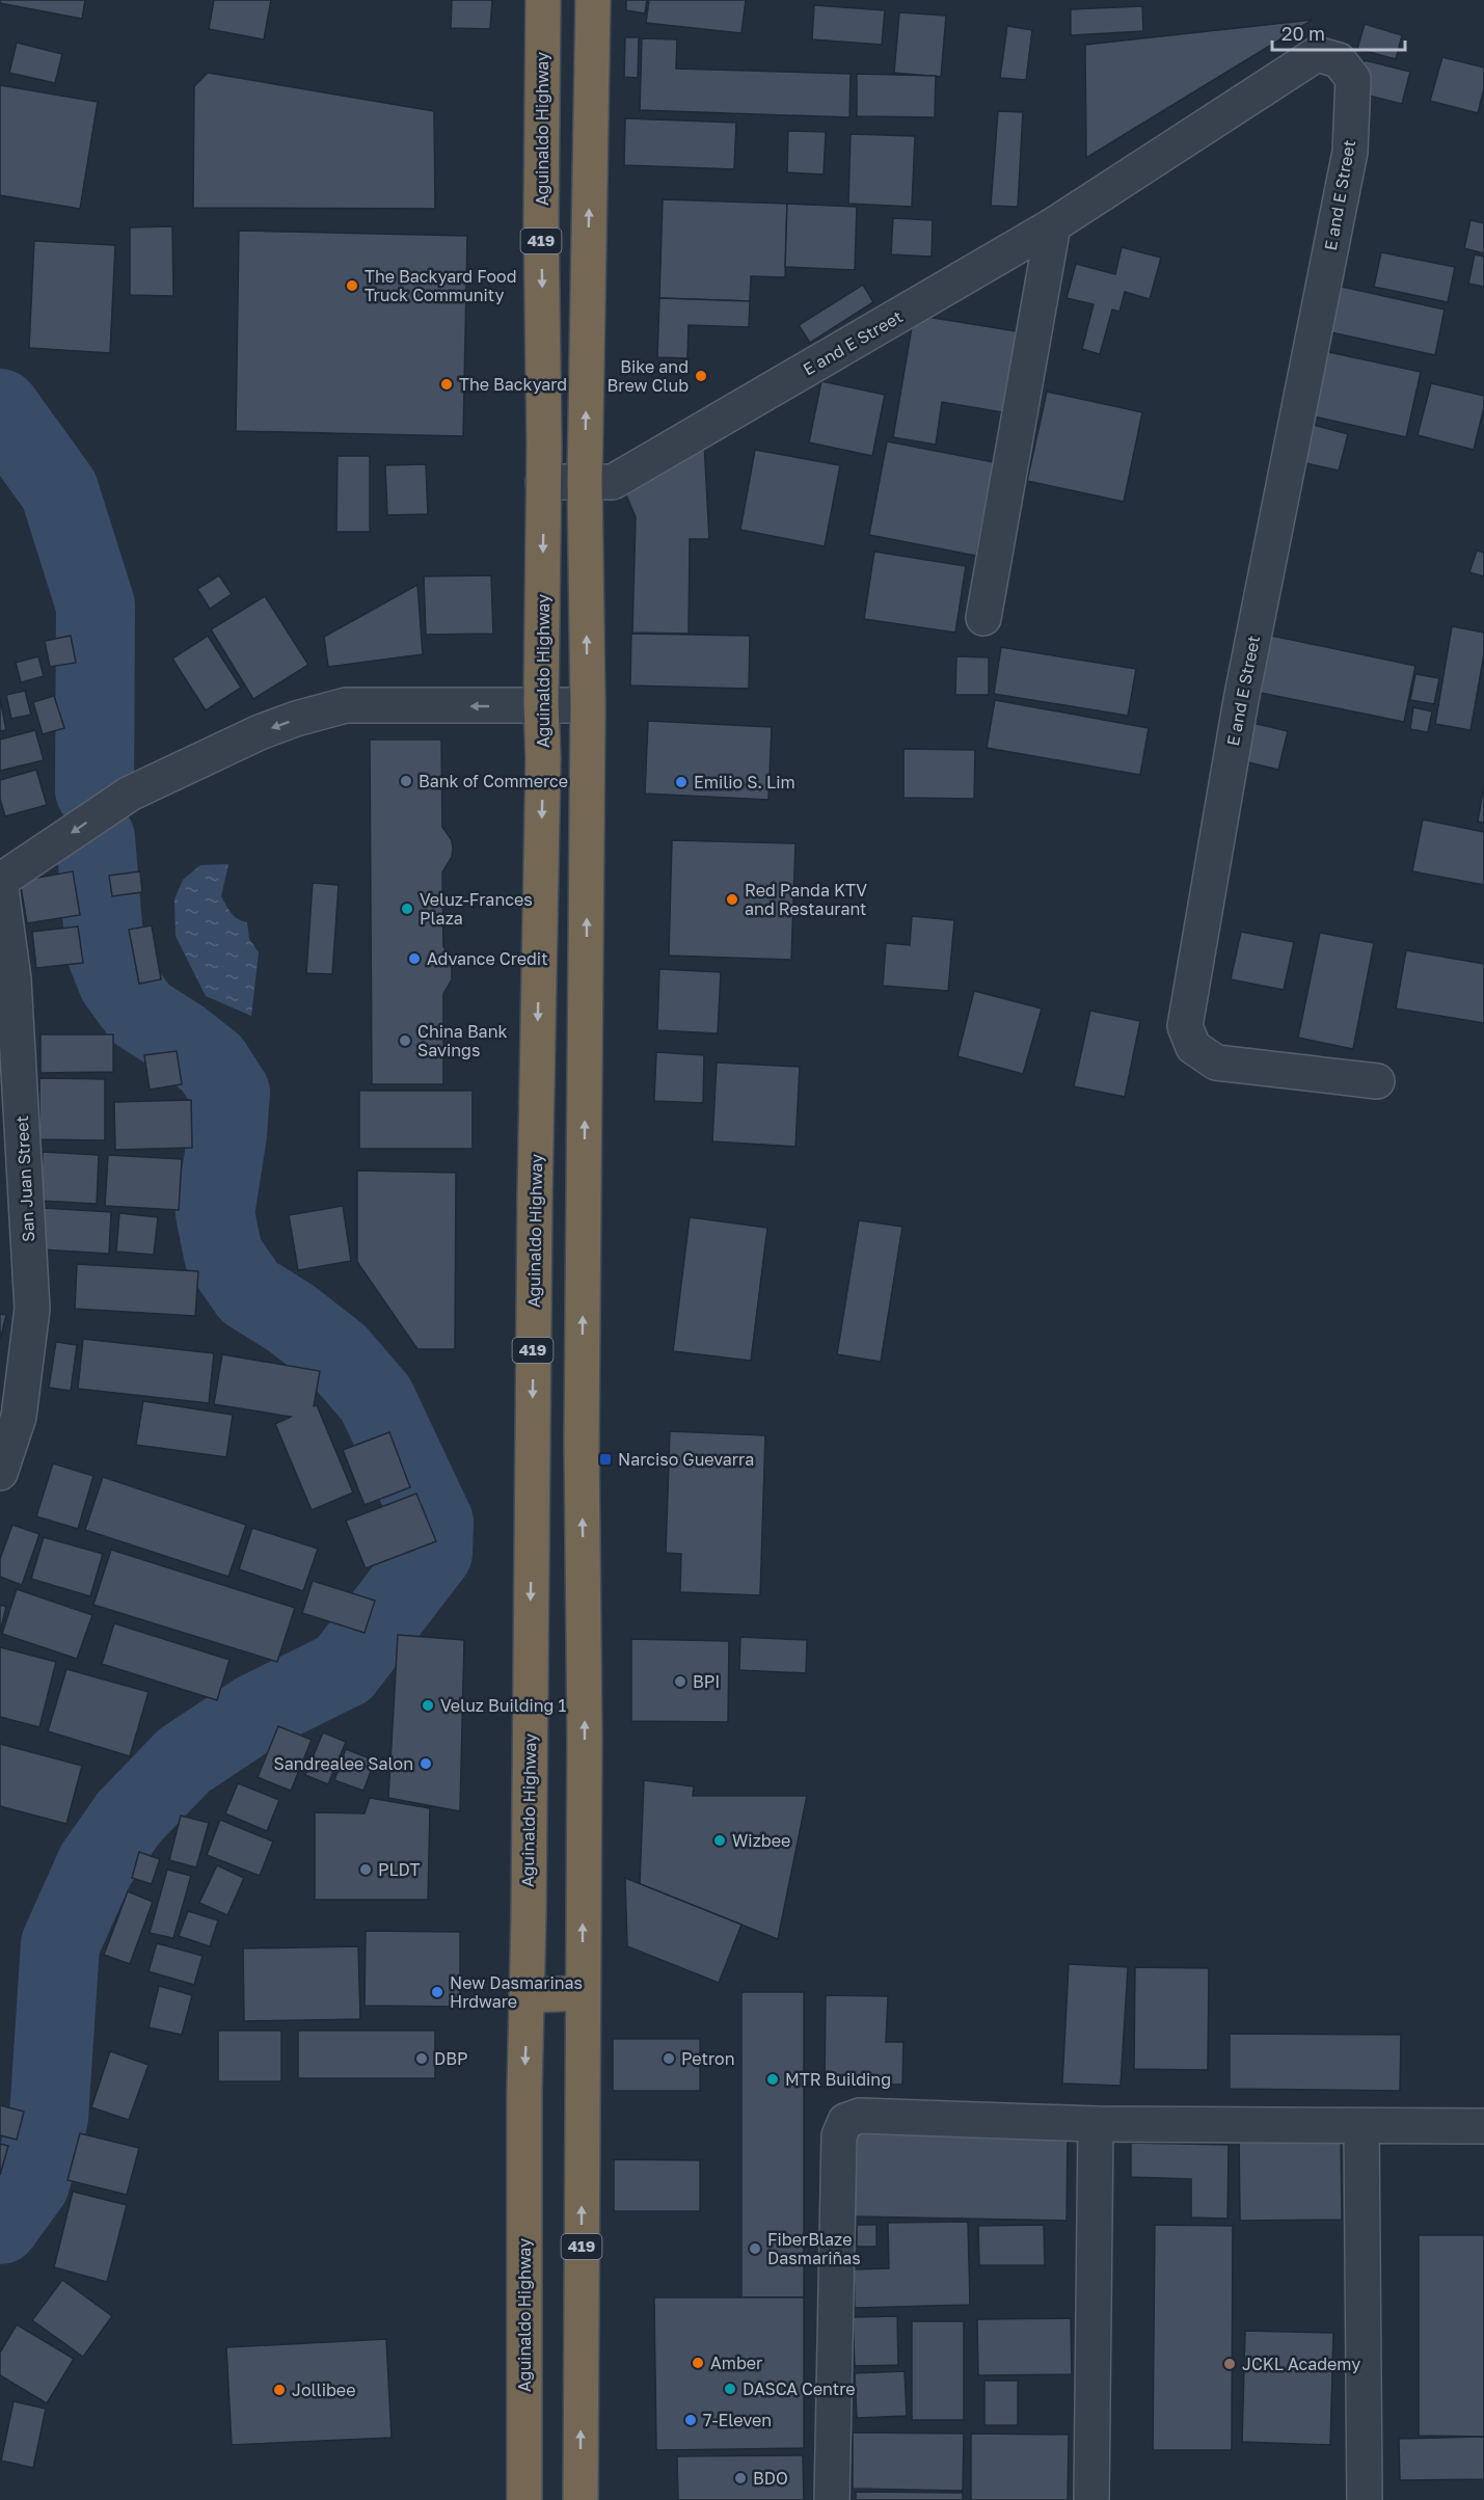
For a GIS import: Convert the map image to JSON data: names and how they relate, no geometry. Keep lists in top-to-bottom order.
{
  "streets": {
    "highway": ["Aguinaldo Highway", "419"],
    "street": ["E and E Street", "San Juan Street"]
  },
  "crossings": [
    ["Aguinaldo Highway", "E and E Street"],
    ["E and E Street", "419"]
  ],
  "places": {
    "other": [
      "The Backyard Food Truck Community",
      "Bike and Brew Club",
      "The Backyard",
      "Bank of Commerce",
      "Emilio S. Lim",
      "Red Panda KTV and Restaurant",
      "Veluz-Frances Plaza",
      "Advance Credit",
      "China Bank Savings",
      "BPI",
      "Veluz Building 1",
      "Sandrealee Salon",
      "Wizbee",
      "PLDT",
      "New Dasmarinas Hrdware",
      "DBP",
      "Petron",
      "MTR Building",
      "FiberBlaze Dasmariñas",
      "Amber",
      "JCKL Academy",
      "DASCA Centre",
      "Jollibee",
      "7-Eleven",
      "BDO"
    ],
    "transit": ["Narciso Guevarra"]
  },
  "scale_bar": "20 m"
}
